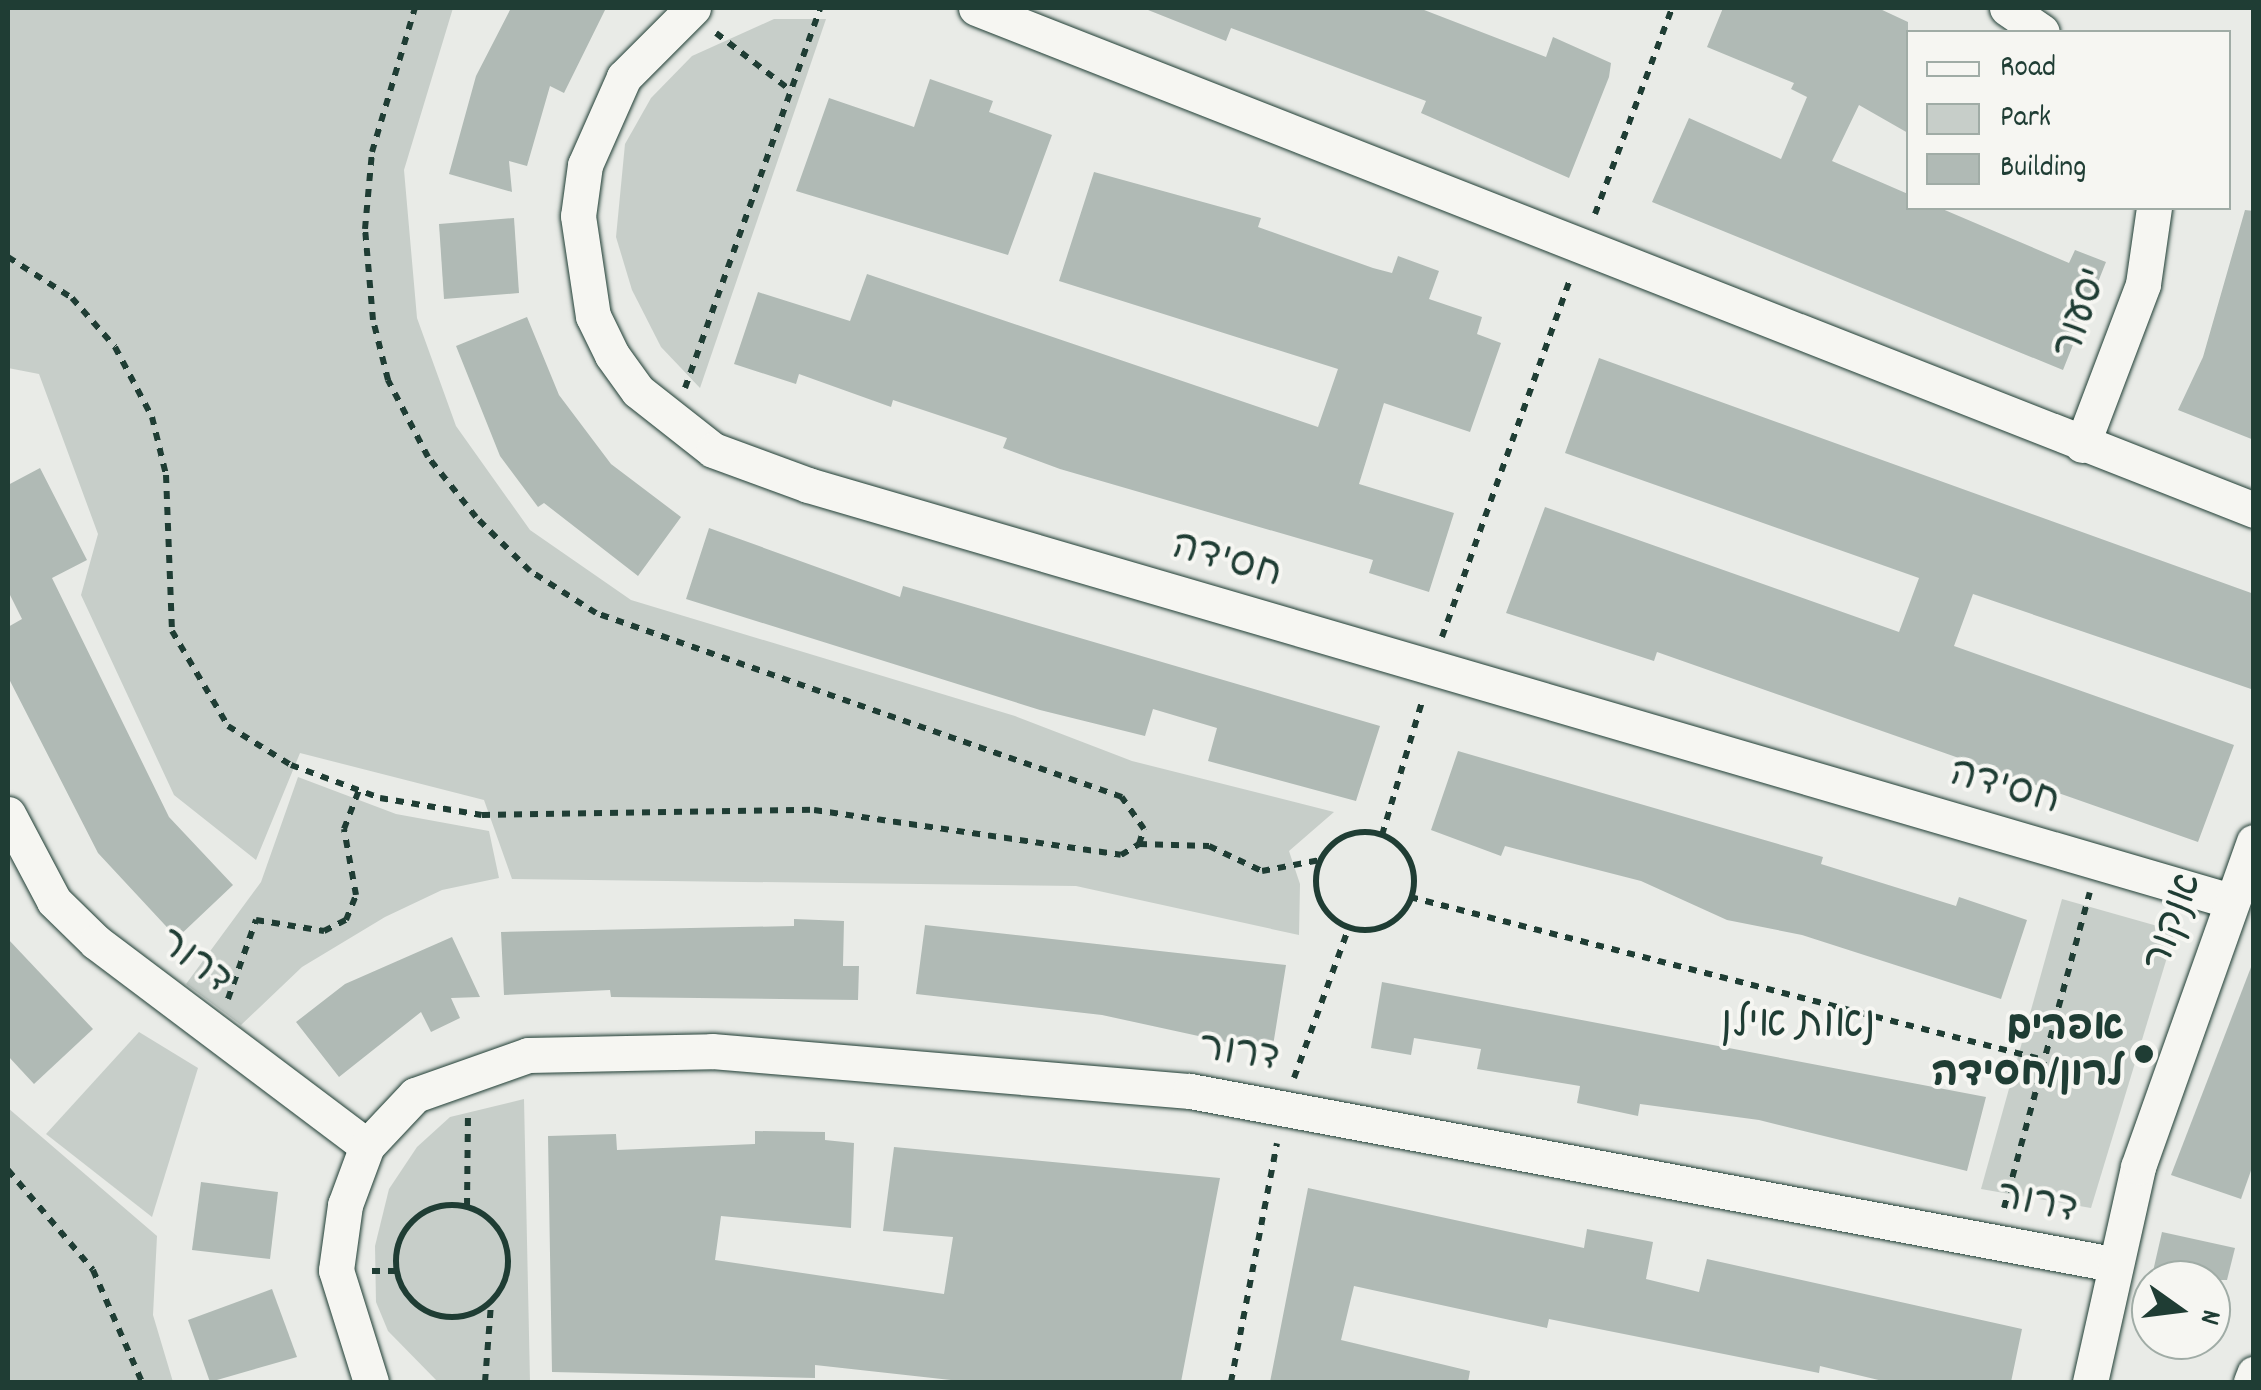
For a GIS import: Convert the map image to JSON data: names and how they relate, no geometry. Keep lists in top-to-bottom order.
{
  "streets": {
    "street": [
      "יסעור",
      "חסידה",
      "אנקור",
      "דרור"
    ]
  },
  "crossings": [
    ["חסידה", "אנקור"],
    ["אנקור", "דרור"]
  ],
  "districts": ["נאות אילן"],
  "places": ["אפרים לרון/חסידה"],
  "legend": ["Road", "Park", "Building"],
  "north": "right"
}
